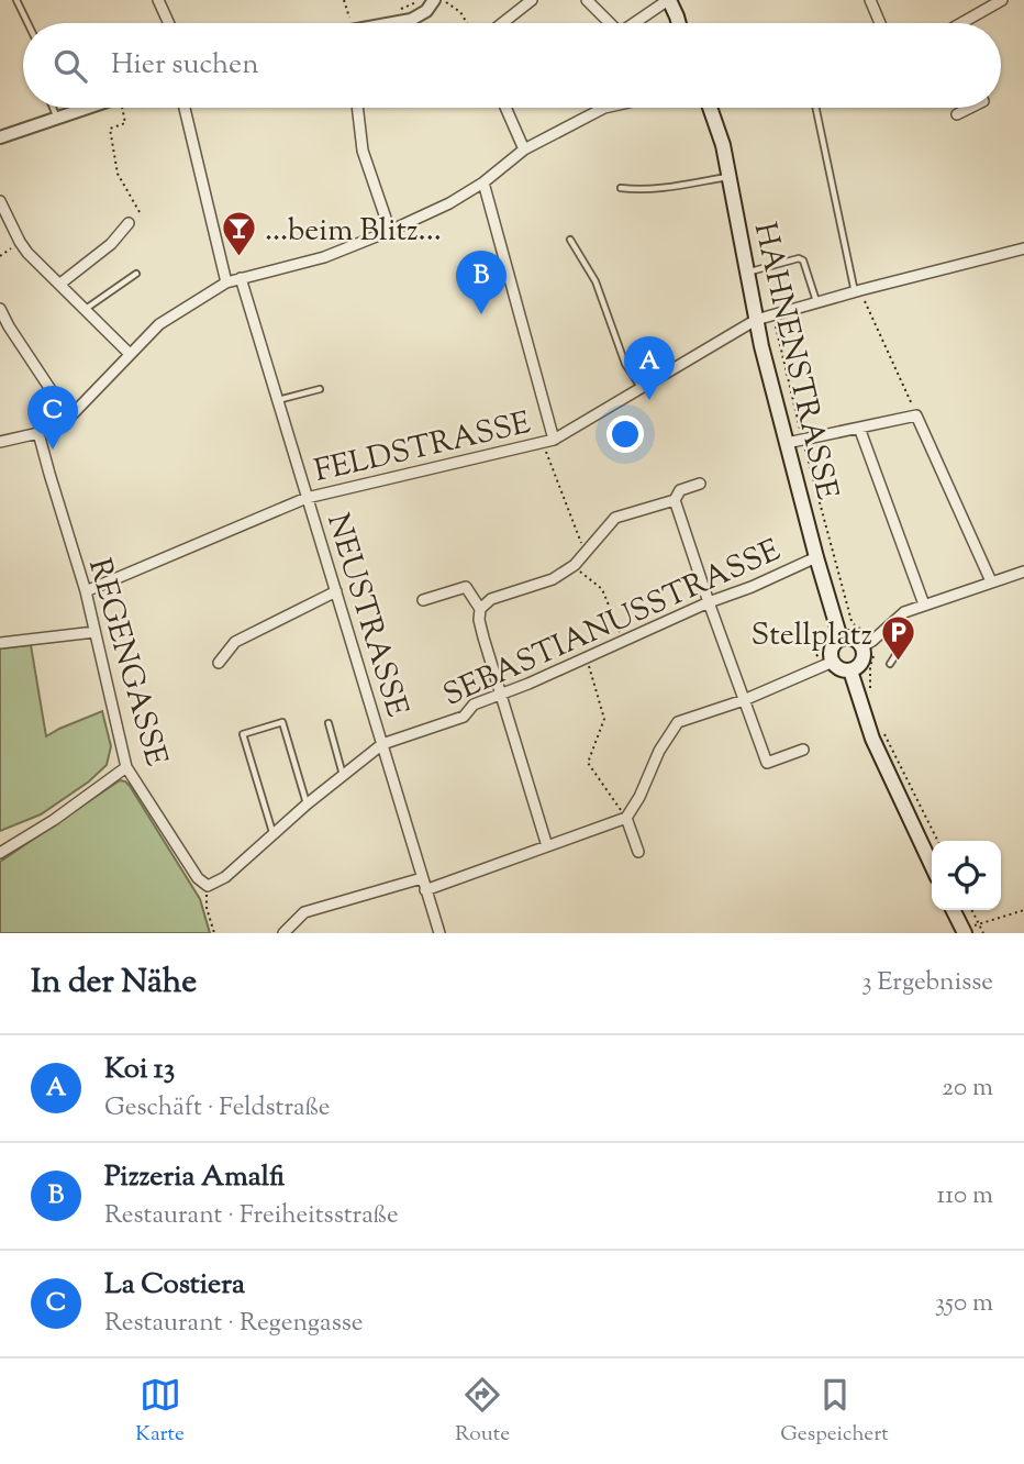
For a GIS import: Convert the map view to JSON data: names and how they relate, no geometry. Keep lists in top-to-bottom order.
{
  "streets": {
    "main road": ["HAHNENSTRASSE"],
    "street": [
      "FELDSTRASSE",
      "NEUSTRASSE",
      "SEBASTIANUSSTRASSE",
      "REGENGASSE"
    ]
  },
  "crossings": [
    ["HAHNENSTRASSE", "FELDSTRASSE"],
    ["HAHNENSTRASSE", "SEBASTIANUSSTRASSE"],
    ["FELDSTRASSE", "NEUSTRASSE"],
    ["FELDSTRASSE", "REGENGASSE"],
    ["NEUSTRASSE", "SEBASTIANUSSTRASSE"],
    ["SEBASTIANUSSTRASSE", "REGENGASSE"]
  ],
  "places": {
    "bar": ["...beim Blitz..."],
    "parking": ["Stellplatz"]
  },
  "page": {
    "search": "Hier suchen",
    "pins": ["B", "A", "C"],
    "heading": ["In der Nähe", "3 Ergebnisse"],
    "list": [
      {
        "mark": "A",
        "name": "Koi 13",
        "note": "Geschäft · Feldstraße",
        "value": "20 m"
      },
      {
        "mark": "B",
        "name": "Pizzeria Amalfi",
        "note": "Restaurant · Freiheitsstraße",
        "value": "110 m"
      },
      {
        "mark": "C",
        "name": "La Costiera",
        "note": "Restaurant · Regengasse",
        "value": "350 m"
      }
    ],
    "nav": ["Karte", "Route", "Gespeichert"]
  }
}
